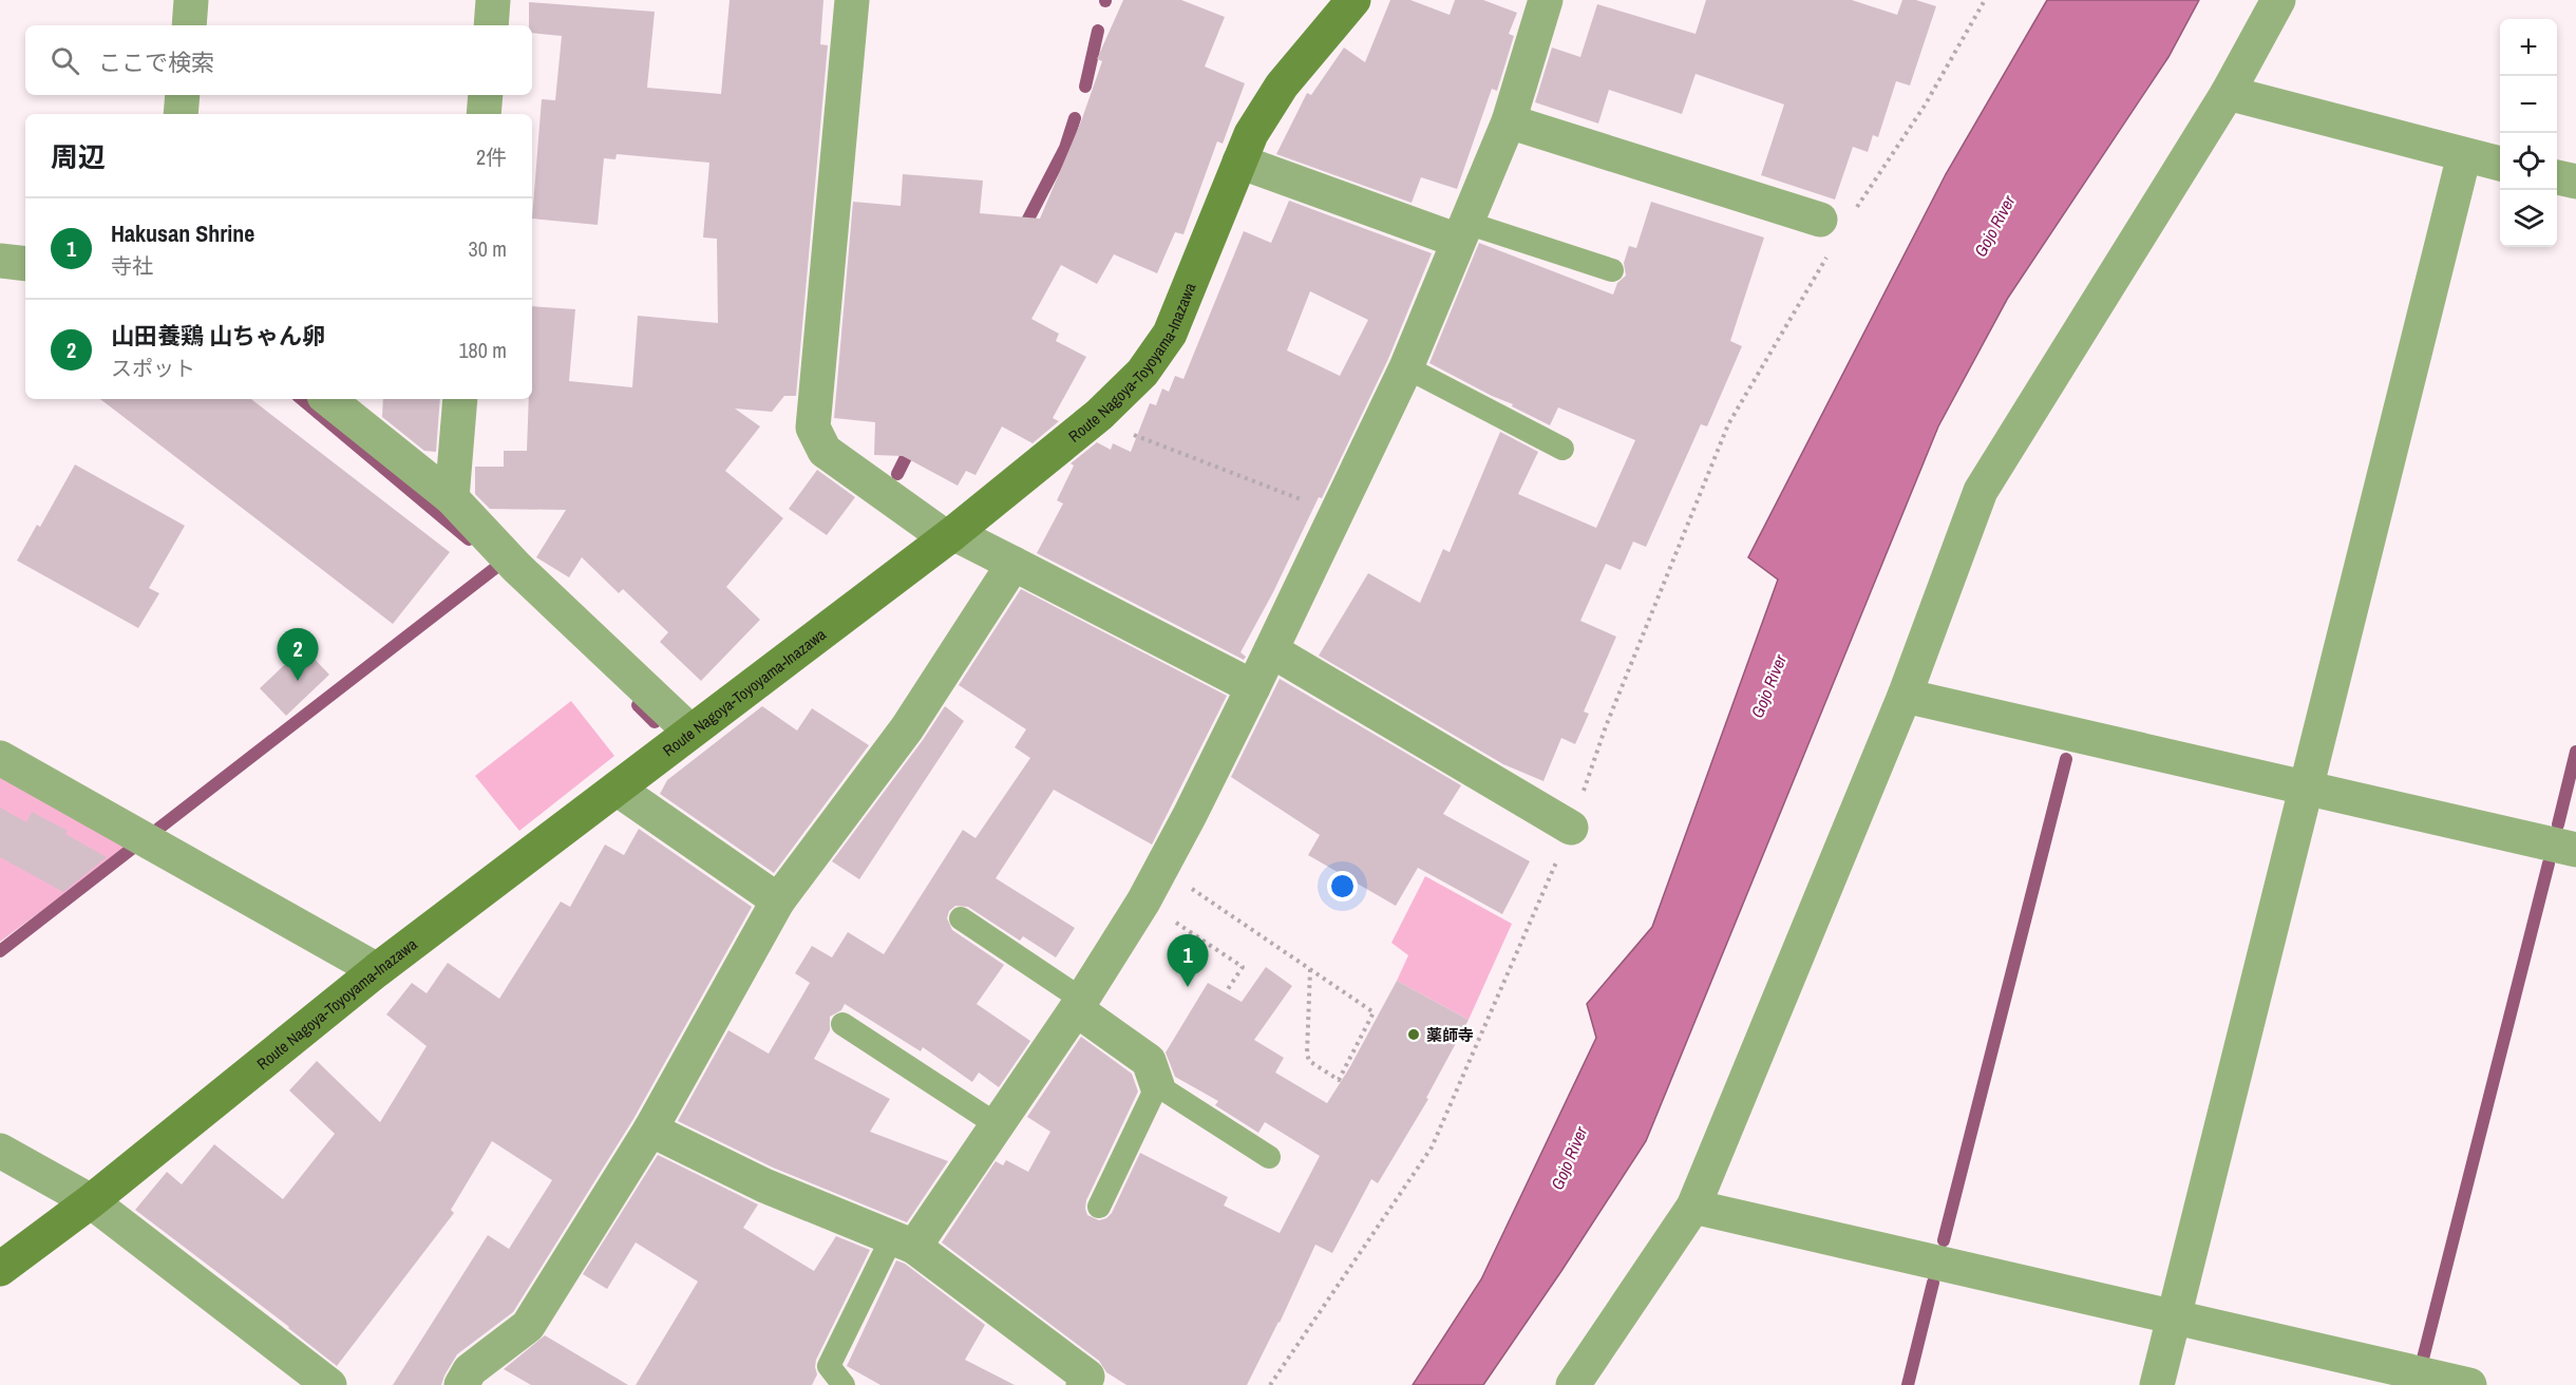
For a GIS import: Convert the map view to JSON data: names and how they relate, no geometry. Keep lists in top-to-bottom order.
{
  "streets": {
    "main road": ["Route Nagoya-Toyoyama-Inazawa"]
  },
  "water": ["Gojo River"],
  "places": ["薬師寺"],
  "page": {
    "map_buttons": ["+", "−"],
    "search": "ここで検索",
    "heading": ["周辺", "2件"],
    "list": [
      {
        "mark": "1",
        "name": "Hakusan Shrine",
        "note": "寺社",
        "value": "30 m"
      },
      {
        "mark": "2",
        "name": "山田養鶏 山ちゃん卵",
        "note": "スポット",
        "value": "180 m"
      }
    ],
    "pins": ["2", "1"]
  }
}
